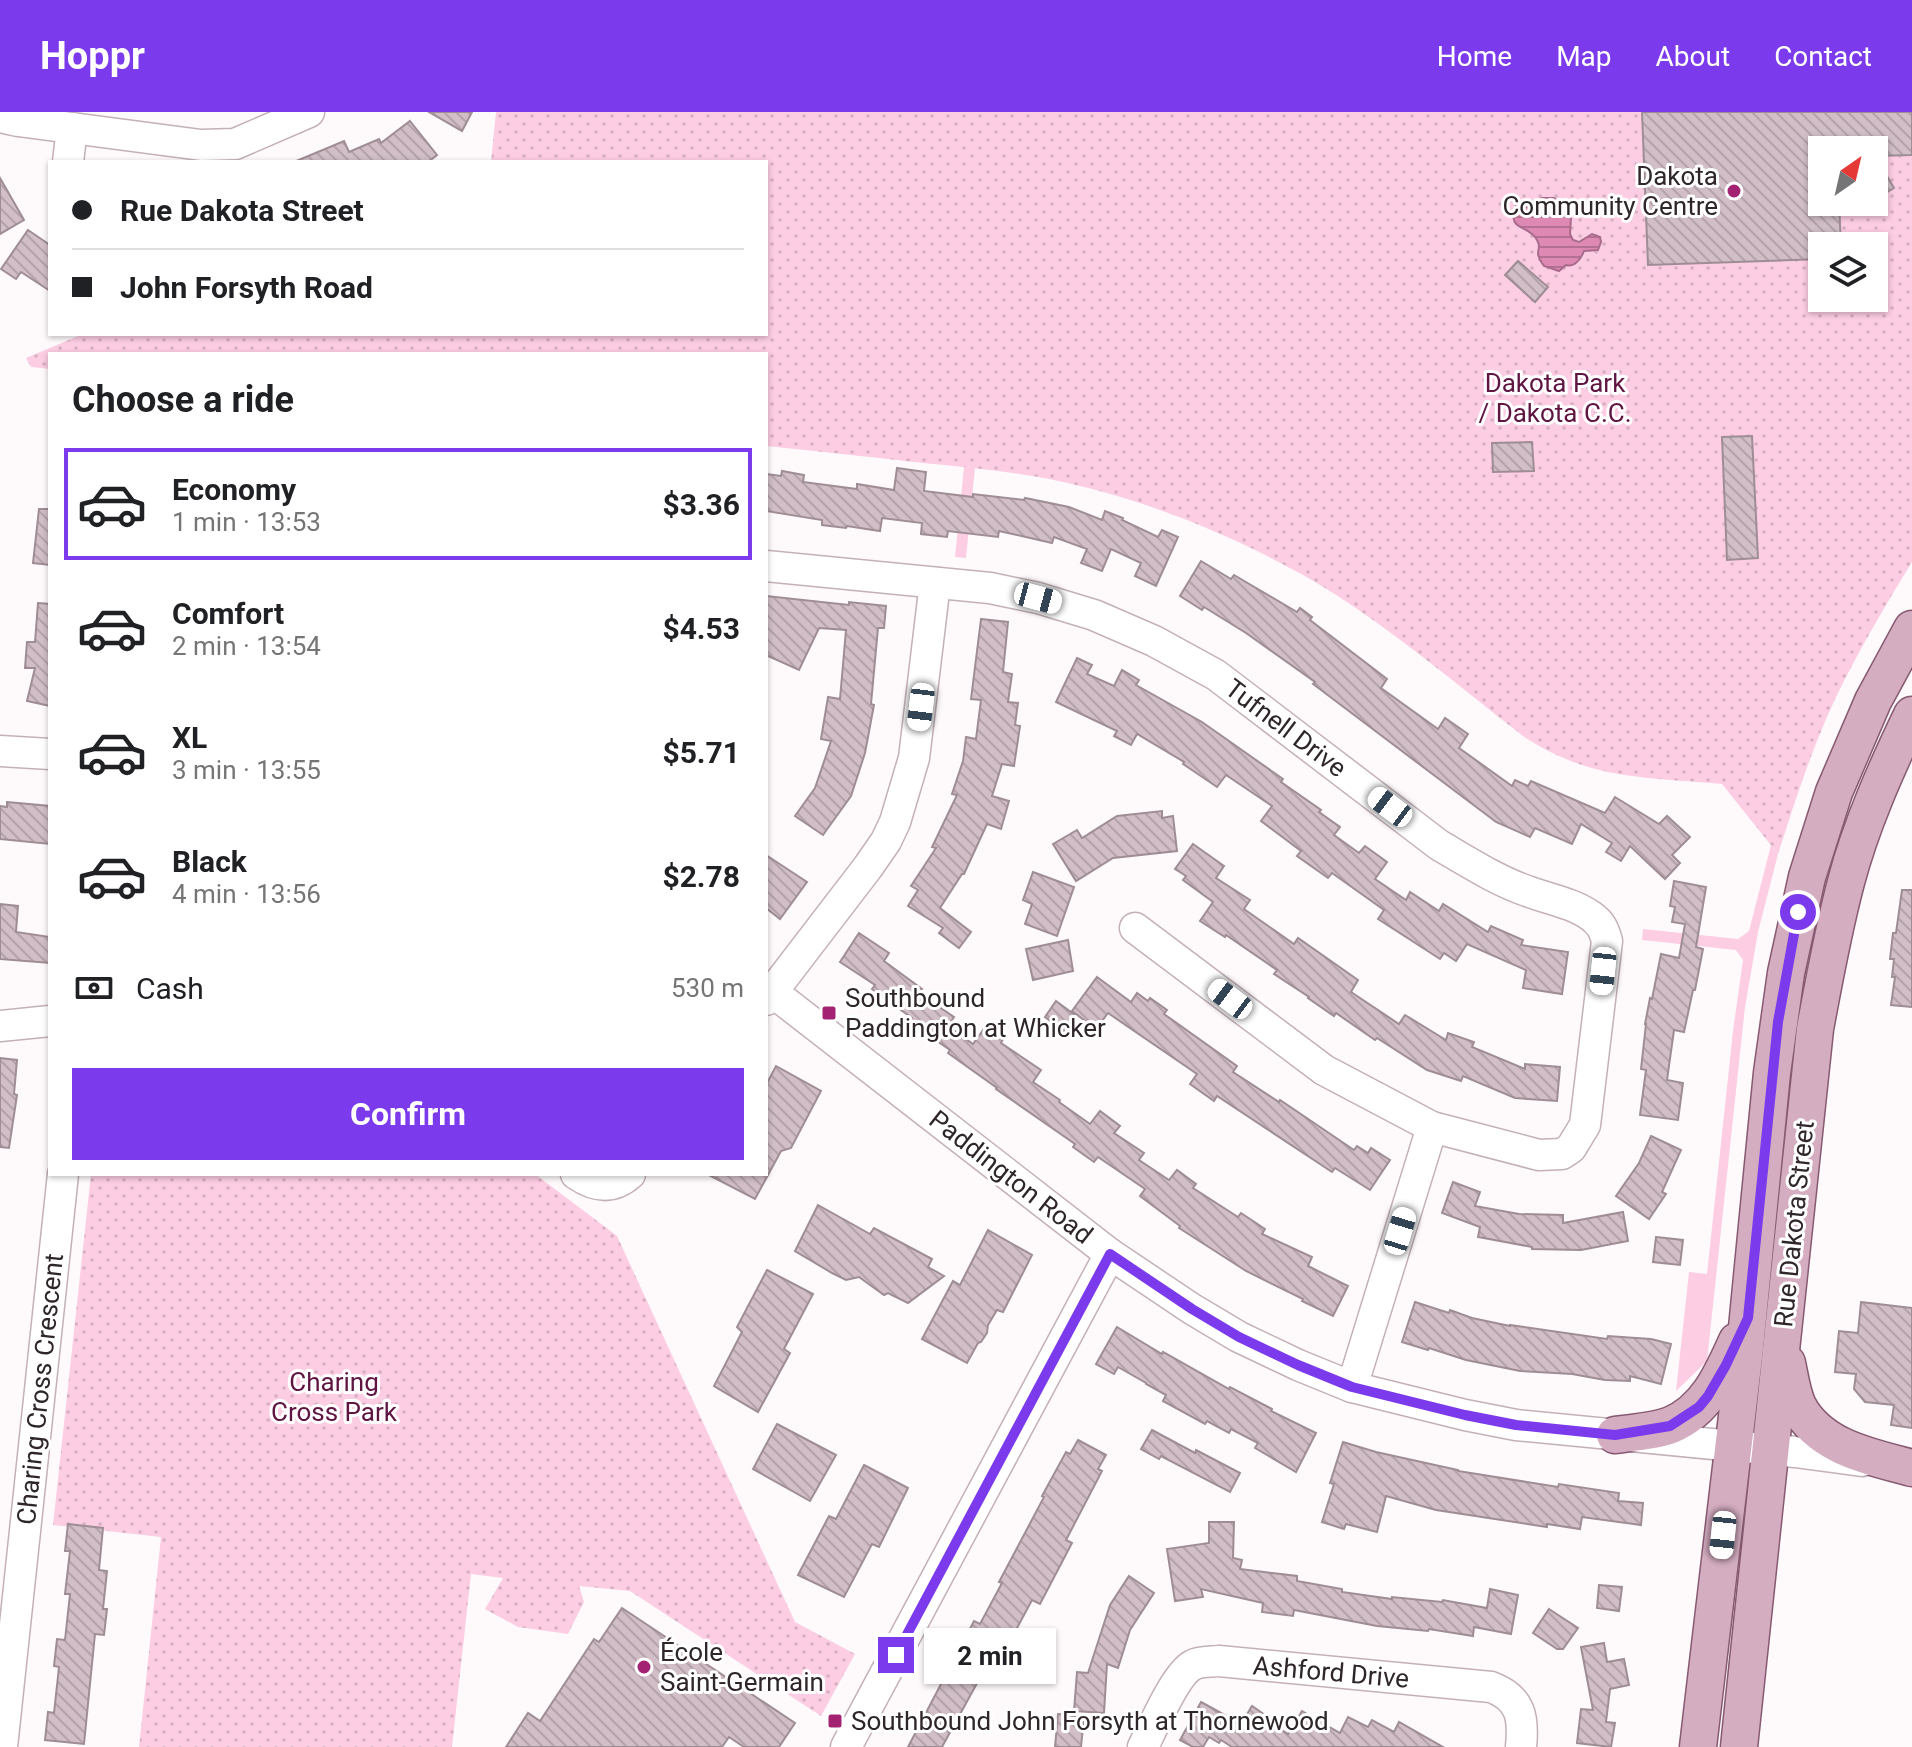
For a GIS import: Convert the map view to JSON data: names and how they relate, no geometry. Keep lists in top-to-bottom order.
{
  "streets": {
    "main road": ["Rue Dakota Street"],
    "street": [
      "Tufnell Drive",
      "Paddington Road",
      "Charing Cross Crescent",
      "Ashford Drive"
    ]
  },
  "crossings": [
    ["Paddington Road", "Rue Dakota Street"]
  ],
  "parks": ["Dakota Park / Dakota C.C.", "Charing Cross Park"],
  "places": {
    "other": ["Dakota Community Centre", "École Saint-Germain"],
    "transit": ["Southbound Paddington at Whicker", "Southbound John Forsyth at Thornewood"]
  },
  "north": "top right",
  "page": {
    "header": "Hoppr",
    "nav": [
      "Home",
      "Map",
      "About",
      "Contact"
    ],
    "banner": ["Rue Dakota Street", "John Forsyth Road"],
    "heading": "Choose a ride",
    "list": [
      {
        "name": "Economy",
        "note": "1 min · 13:53",
        "value": "$3.36"
      },
      {
        "name": "Comfort",
        "note": "2 min · 13:54",
        "value": "$4.53"
      },
      {
        "name": "XL",
        "note": "3 min · 13:55",
        "value": "$5.71"
      },
      {
        "name": "Black",
        "note": "4 min · 13:56",
        "value": "$2.78"
      }
    ],
    "pay": ["Cash", "530 m"],
    "buttons": "Confirm",
    "bubble": "2 min"
  }
}
